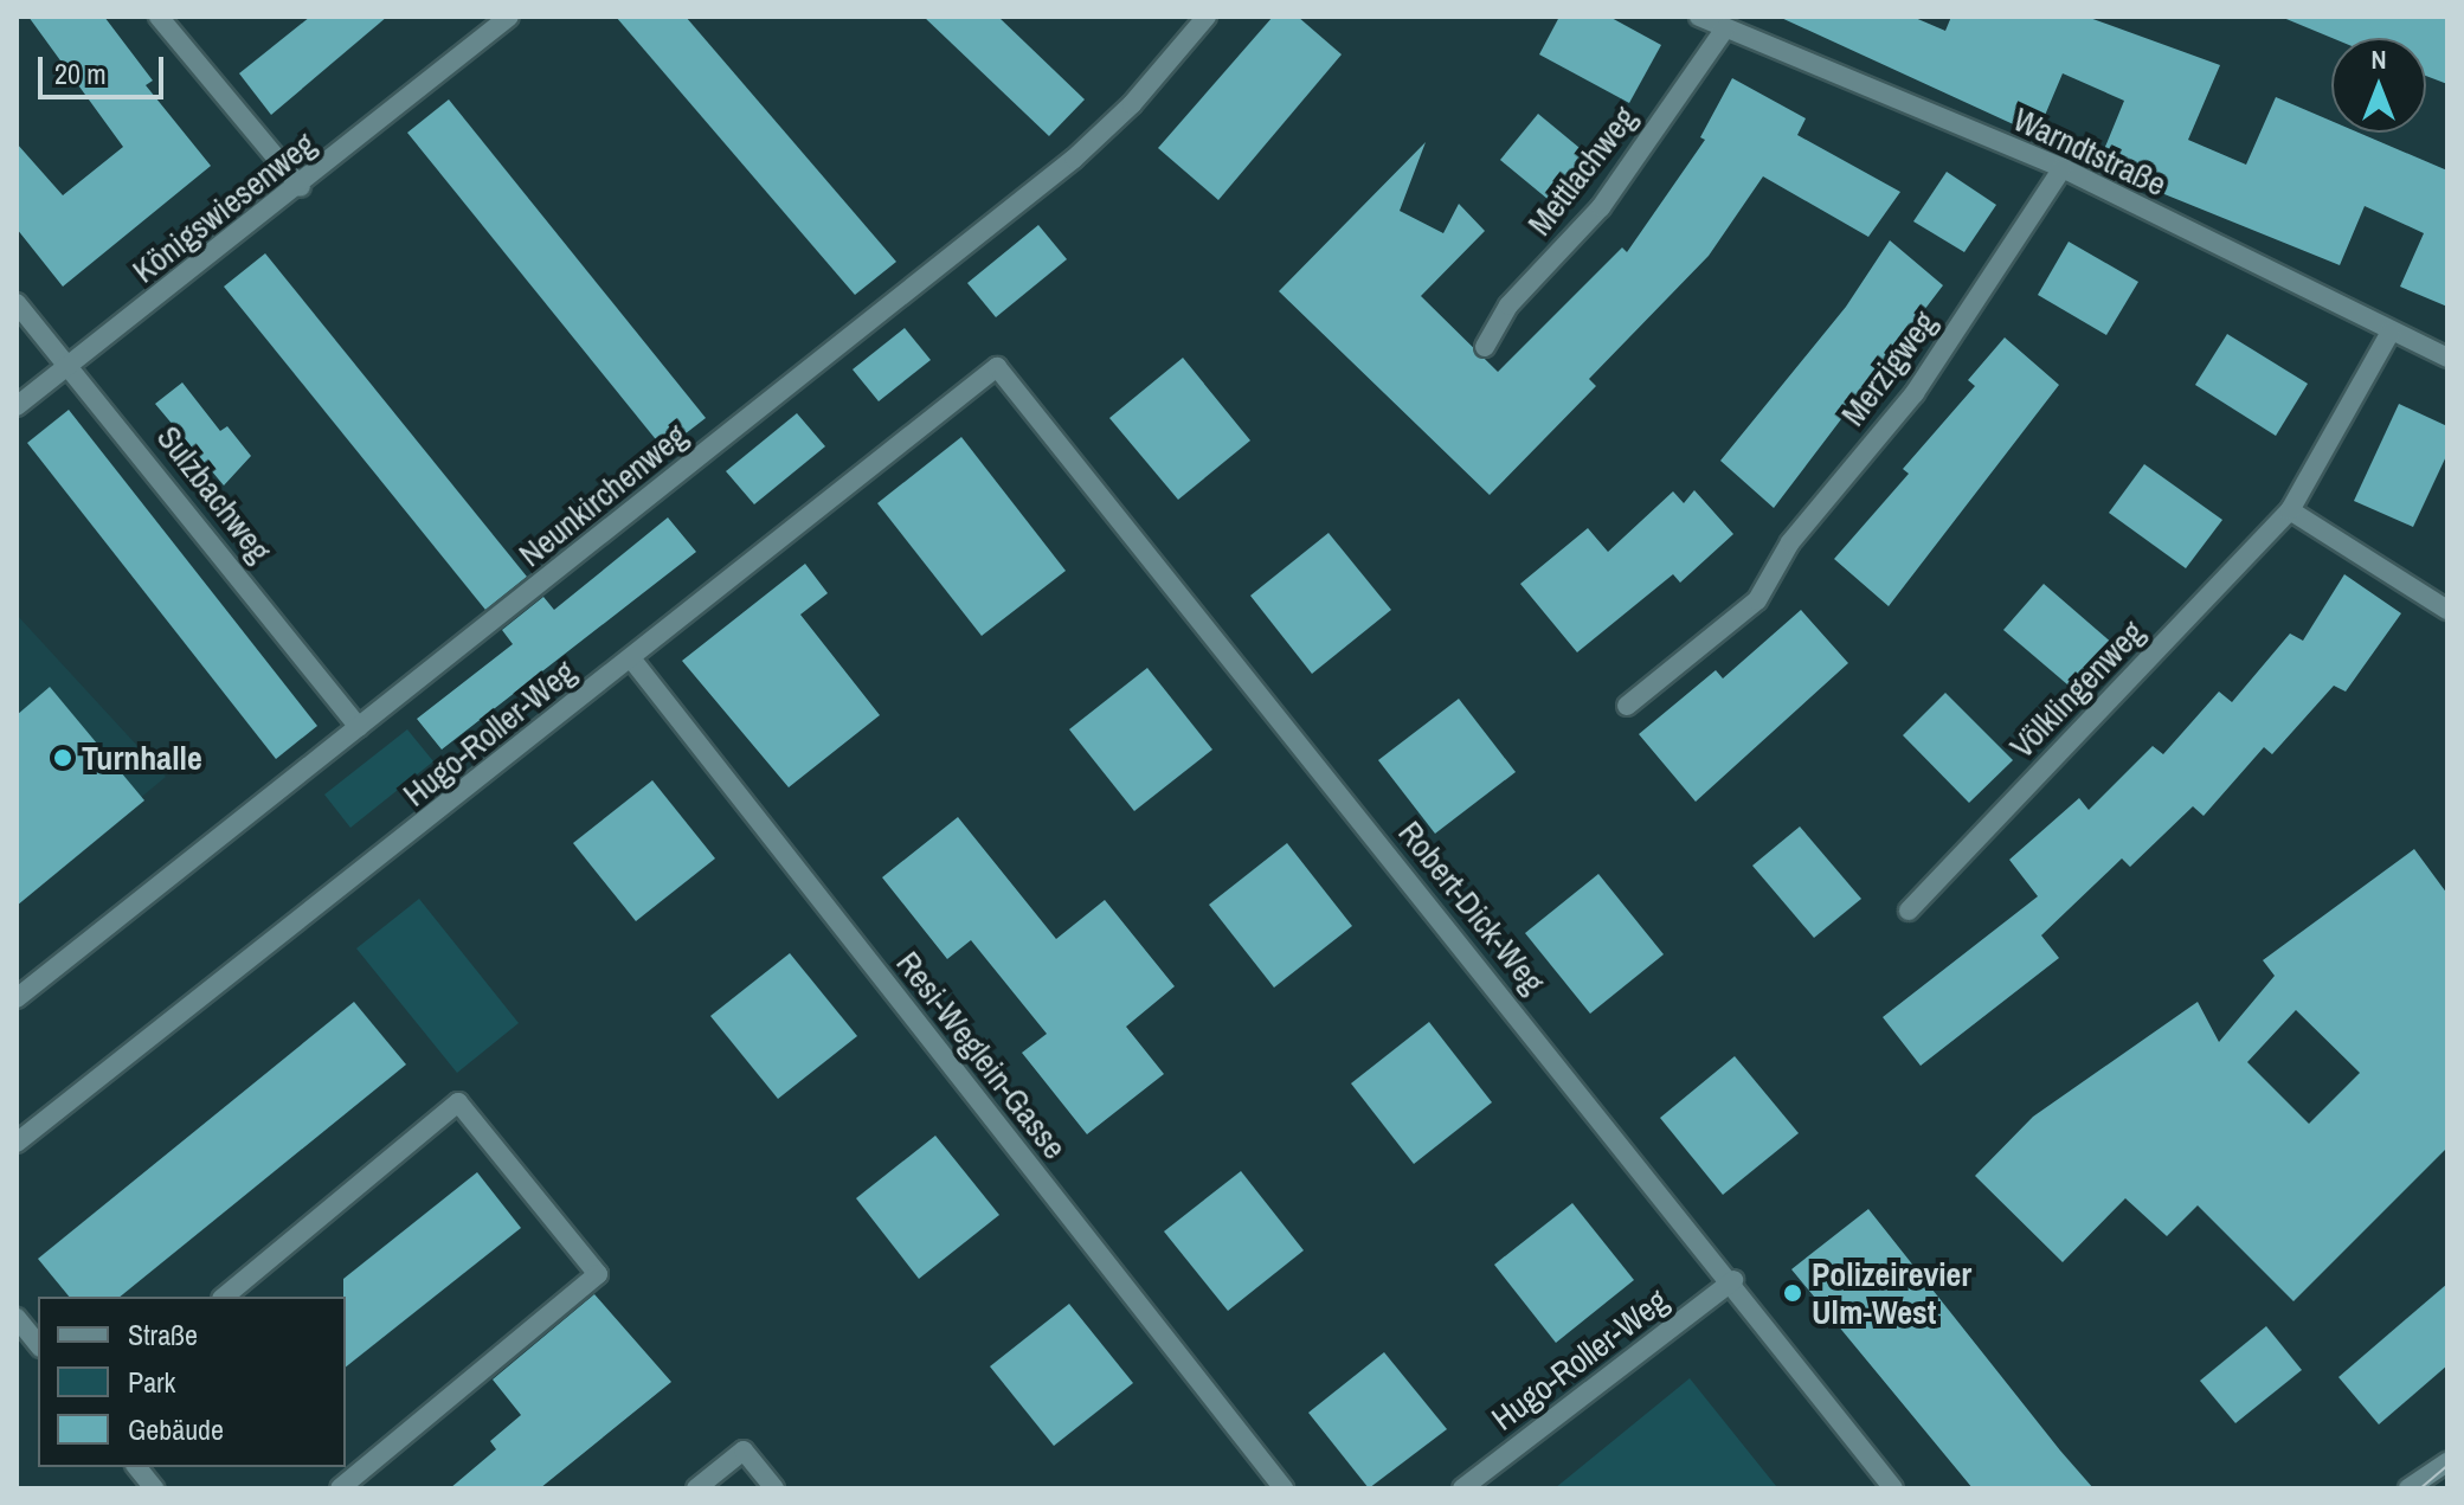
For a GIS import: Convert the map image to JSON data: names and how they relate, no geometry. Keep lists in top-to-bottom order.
{
  "streets": {
    "street": [
      "Warndtstraße",
      "Mettlachweg",
      "Königswiesenweg",
      "Merzigweg",
      "Sulzbachweg",
      "Neunkirchenweg",
      "Völklingenweg",
      "Hugo-Roller-Weg",
      "Robert-Dick-Weg",
      "Resi-Weglein-Gasse"
    ]
  },
  "crossings": [
    ["Warndtstraße", "Mettlachweg"],
    ["Warndtstraße", "Merzigweg"],
    ["Warndtstraße", "Völklingenweg"],
    ["Königswiesenweg", "Sulzbachweg"],
    ["Sulzbachweg", "Neunkirchenweg"],
    ["Hugo-Roller-Weg", "Robert-Dick-Weg"],
    ["Hugo-Roller-Weg", "Resi-Weglein-Gasse"]
  ],
  "places": ["Turnhalle", "Polizeirevier Ulm-West"],
  "legend": ["Straße", "Park", "Gebäude"],
  "scale_bar": "20 m",
  "north": "top"
}
